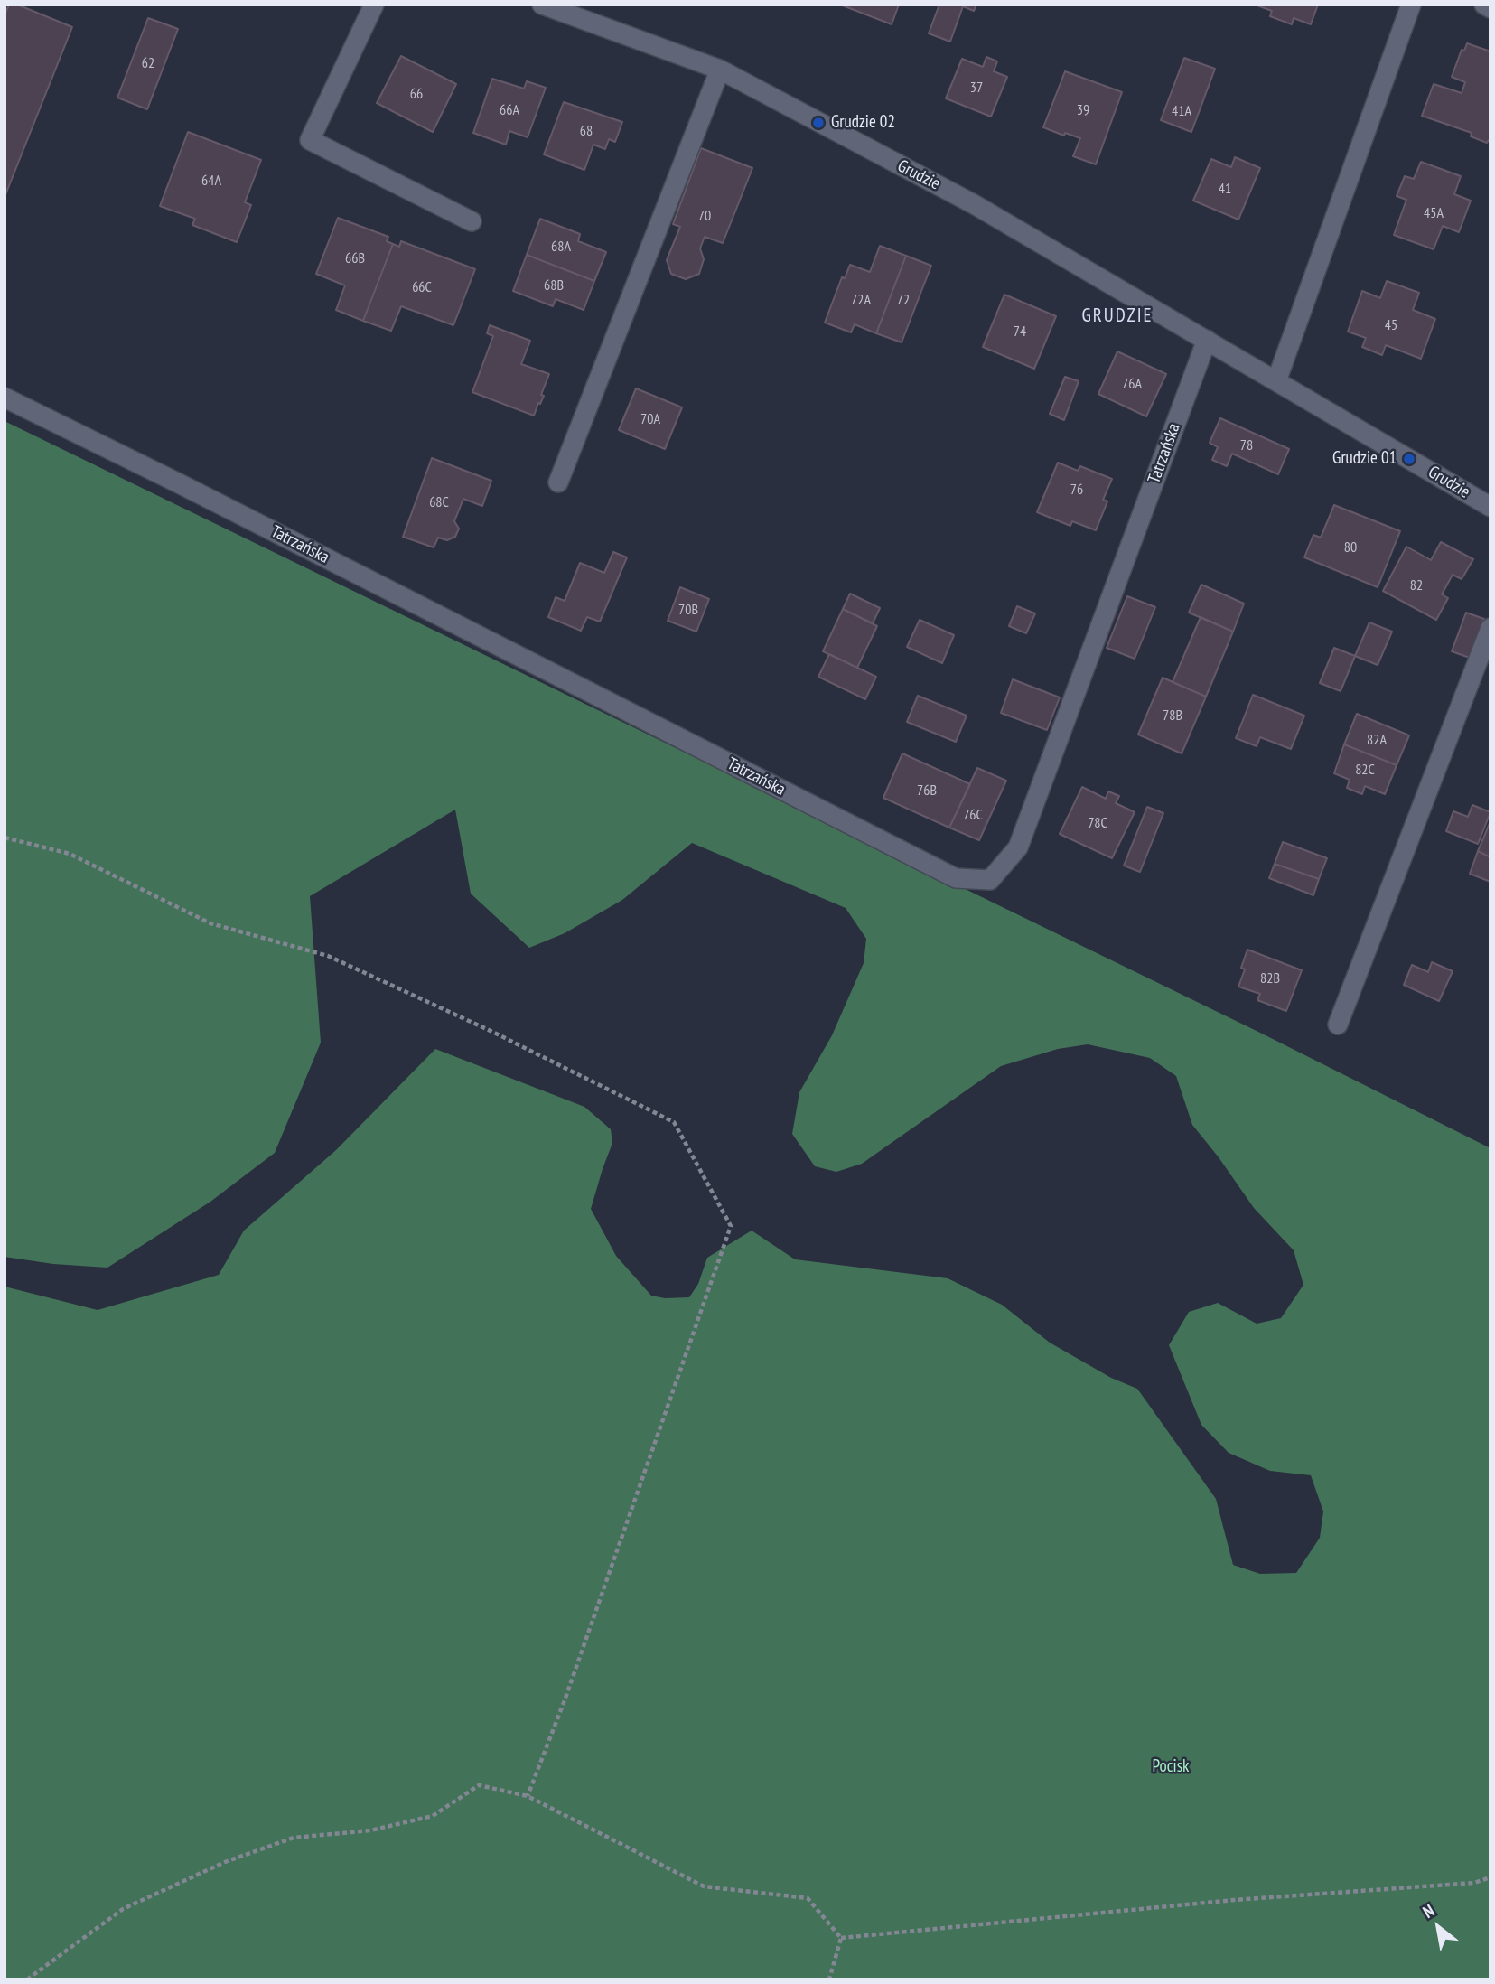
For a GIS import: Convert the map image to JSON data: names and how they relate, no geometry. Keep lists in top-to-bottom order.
{
  "streets": {
    "street": ["Grudzie", "Tatrzańska"]
  },
  "crossings": [
    ["Grudzie", "Tatrzańska"]
  ],
  "districts": ["GRUDZIE"],
  "parks": ["Pocisk"],
  "places": ["Grudzie 02", "Grudzie 01"],
  "house_numbers": [
    "62",
    "37",
    "66",
    "66A",
    "39",
    "41A",
    "68",
    "64A",
    "41",
    "45A",
    "70",
    "68A",
    "66B",
    "68B",
    "66C",
    "72A",
    "72",
    "45",
    "74",
    "76A",
    "70A",
    "78",
    "76",
    "68C",
    "80",
    "82",
    "70B",
    "78B",
    "82A",
    "82C",
    "76B",
    "76C",
    "78C",
    "82B"
  ],
  "north": "top left"
}
